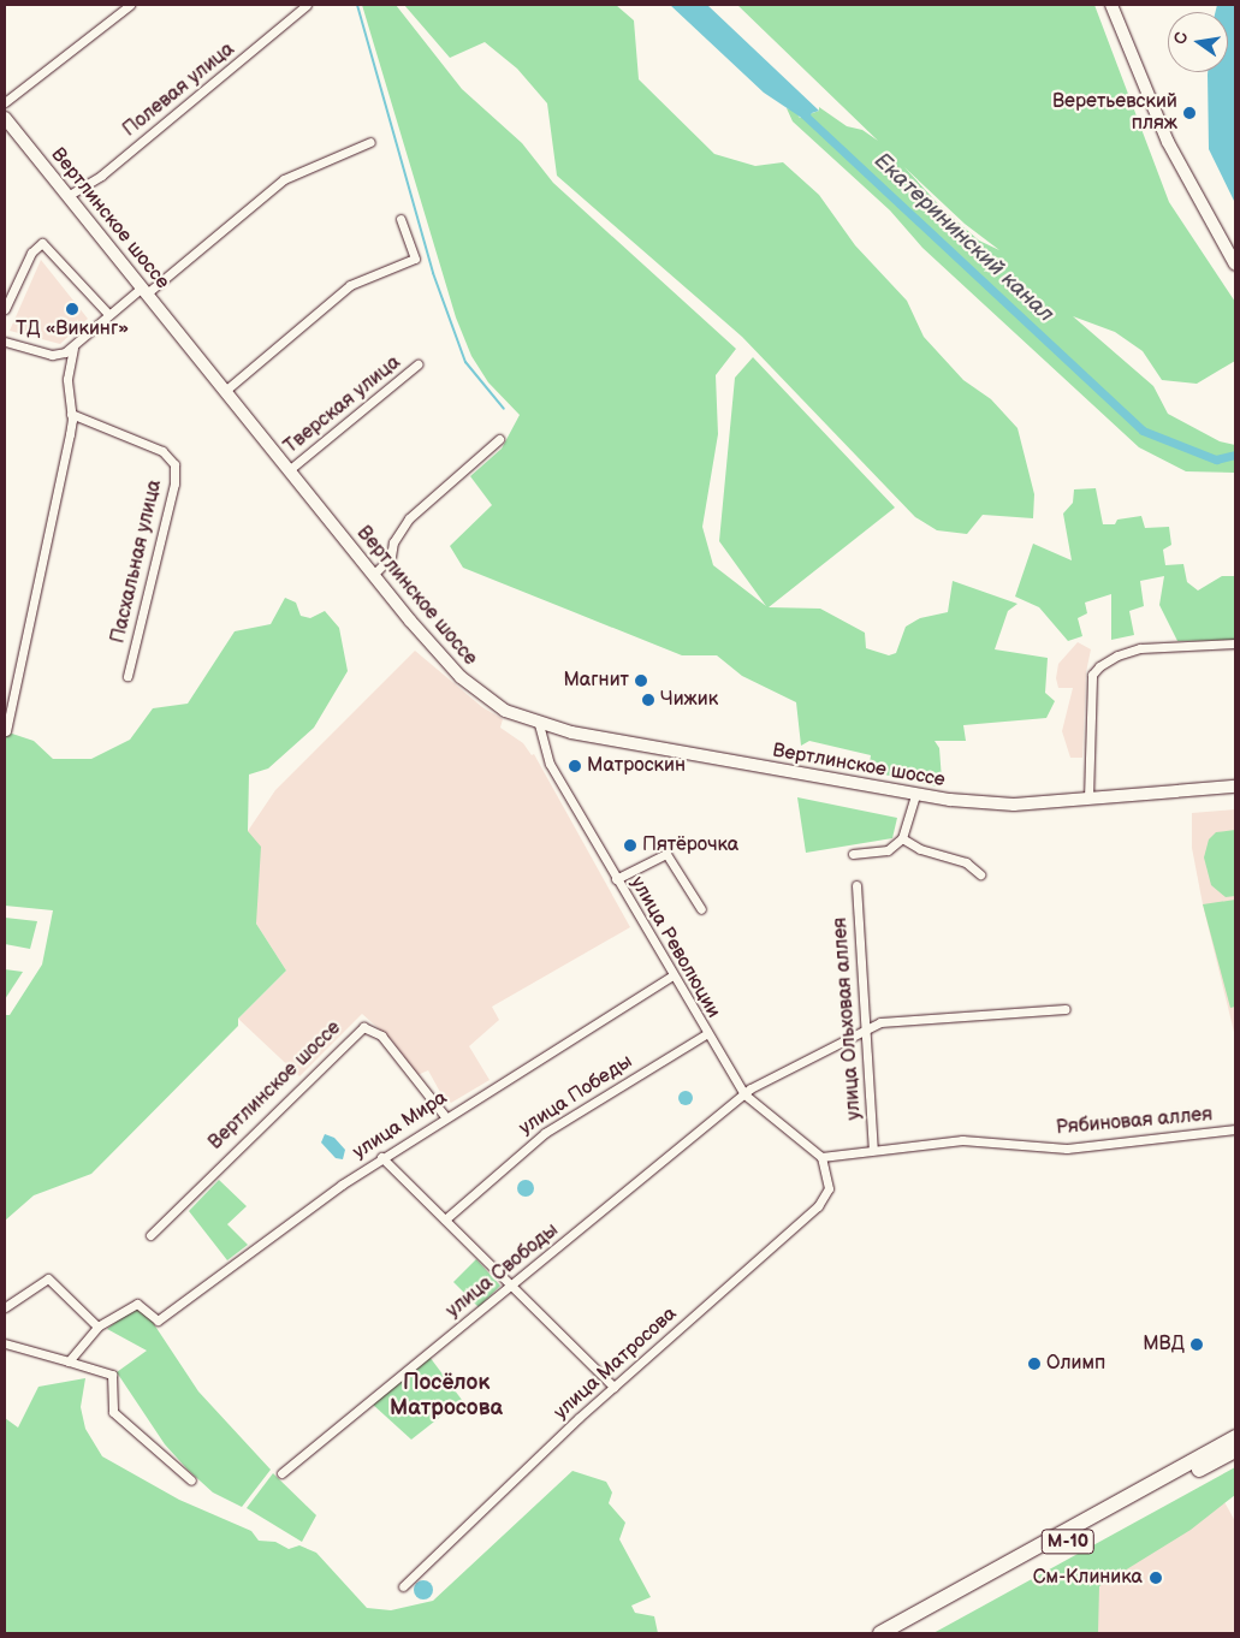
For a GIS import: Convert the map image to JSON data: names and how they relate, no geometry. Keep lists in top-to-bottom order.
{
  "streets": {
    "highway": ["М-10"],
    "main road": ["Вертлинское шоссе"],
    "street": [
      "Полевая улица",
      "Тверская улица",
      "Пасхальная улица",
      "улица Революции",
      "улица Ольховая аллея",
      "улица Победы",
      "Рябиновая аллея",
      "улица Мира",
      "улица Свободы",
      "улица Матросова"
    ]
  },
  "crossings": [
    ["Полевая улица", "Вертлинское шоссе"],
    ["Вертлинское шоссе", "Тверская улица"],
    ["Вертлинское шоссе", "улица Революции"],
    ["Вертлинское шоссе", "улица Мира"],
    ["улица Революции", "улица Победы"],
    ["улица Революции", "Рябиновая аллея"],
    ["улица Революции", "улица Мира"],
    ["улица Революции", "улица Свободы"],
    ["улица Революции", "улица Матросова"],
    ["улица Ольховая аллея", "Рябиновая аллея"],
    ["улица Ольховая аллея", "улица Свободы"],
    ["Рябиновая аллея", "улица Матросова"]
  ],
  "districts": ["Посёлок Матросова"],
  "water": ["Екатерининский канал"],
  "places": [
    "Веретьевский пляж",
    "ТД «Викинг»",
    "Магнит",
    "Чижик",
    "Матроскин",
    "Пятёрочка",
    "МВД",
    "Олимп",
    "См-Клиника"
  ],
  "north": "left"
}
